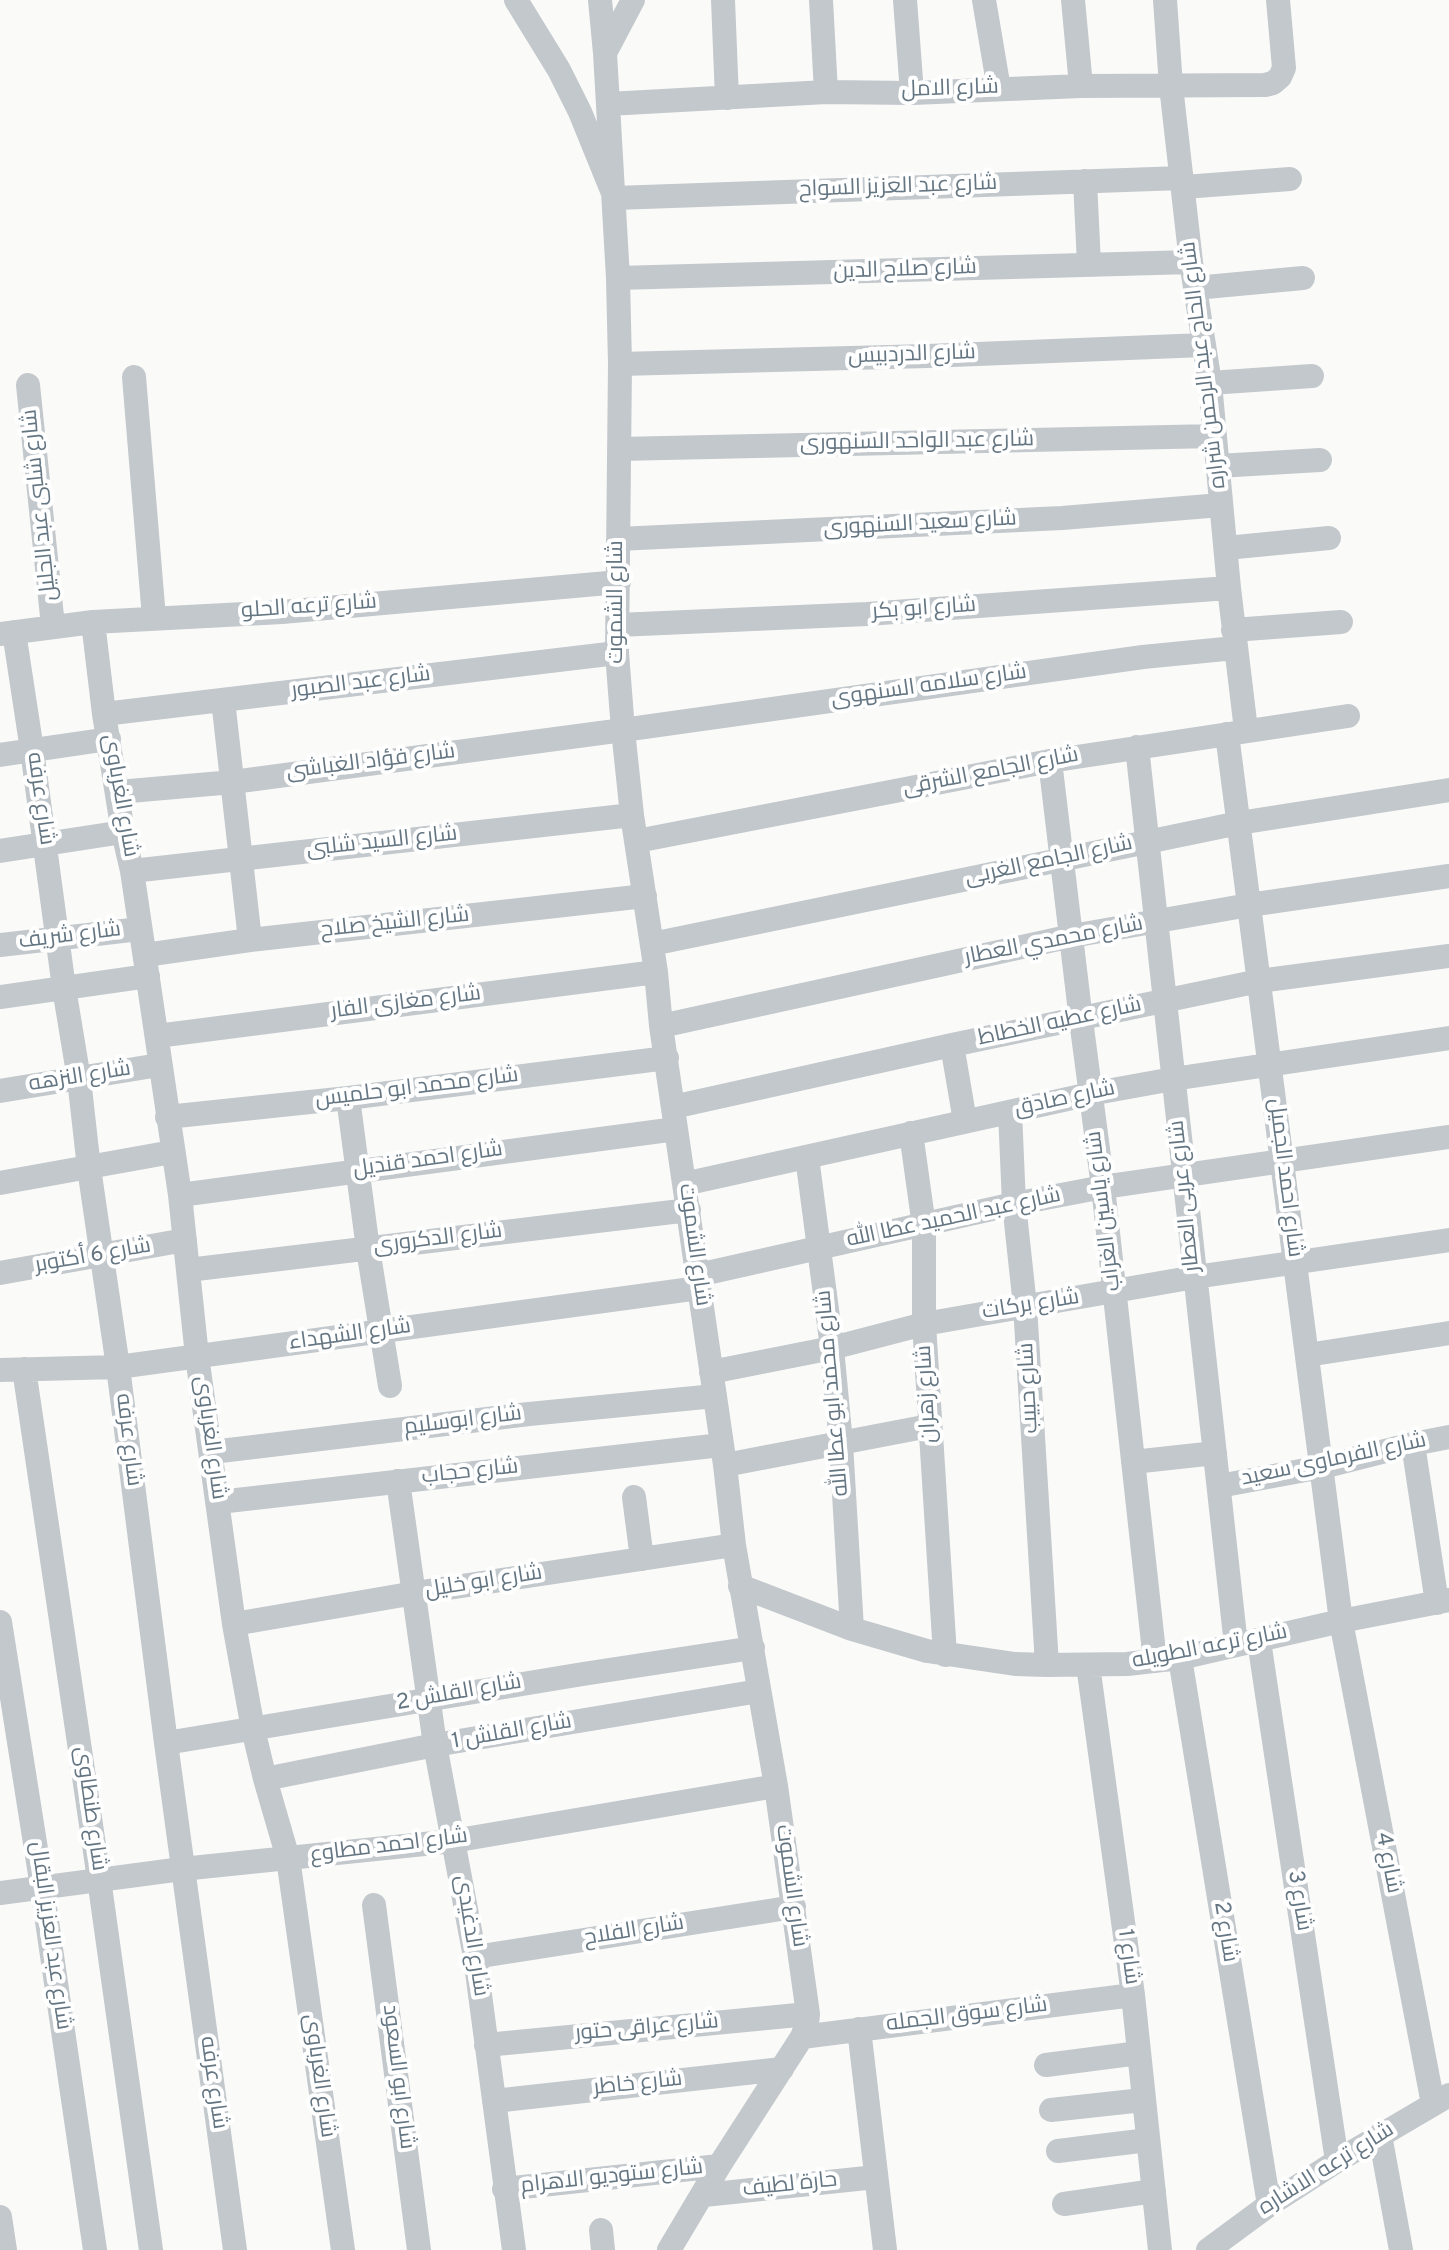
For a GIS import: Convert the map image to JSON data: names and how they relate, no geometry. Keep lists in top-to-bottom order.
{
  "streets": {
    "street": [
      "شارع الامل",
      "شارع عبد العزيز السواح",
      "شارع صلاح الدين",
      "شارع الدردبيس",
      "شارع الحاج عبد الرحمن شراره",
      "شارع عبد الواحد السنهورى",
      "شارع شلبى عبد الجليل",
      "شارع سعيد السنهورى",
      "شارع الشموت",
      "شارع ترعه الحلو",
      "شارع ابو بكر",
      "شارع عبد الصبور",
      "شارع سلامه السنهوى",
      "شارع فؤاد الغباشى",
      "شارع الجامع الشرقى",
      "شارع الغرباوى",
      "شارع عرفه",
      "شارع السيد شلبى",
      "شارع الجامع الغربى",
      "شارع الشيخ صلاح",
      "شارع شريف",
      "شارع محمدي العطار",
      "شارع مغازى الفار",
      "شارع عطيه الخطاط",
      "شارع النزهه",
      "شارع محمد ابو حلميس",
      "شارع صادق",
      "شارع احمد قنديل",
      "شارع احمد الجميل",
      "شارع عربى العطار",
      "شارع ياسين الغراب",
      "شارع عبد الحميد عطا الله",
      "شارع الدكرورى",
      "شارع 6 أكتوبر",
      "شارع بركات",
      "شارع الشهداء",
      "شارع حبيب",
      "شارع محمد ابو عطا الله",
      "شارع زهران",
      "شارع ابوسليم",
      "شارع الفرماوى سعيد",
      "شارع حجاب",
      "شارع ابو خليل",
      "شارع ترعه الطويله",
      "شارع القلش 2",
      "شارع القلش 1",
      "شارع طنطاوى",
      "شارع احمد مطاوع",
      "شارع 4",
      "شارع 3",
      "شارع الفلاح",
      "شارع 2",
      "شارع عبد العزيز البقال",
      "شارع الدغيدى",
      "شارع 1",
      "شارع سوق الجمله",
      "شارع عراقى حتور",
      "شارع ابو السعود",
      "شارع خاطر",
      "شارع ترعه الاشاره",
      "شارع ستوديو الاهرام",
      "حارة لطيف"
    ]
  },
  "crossings": [
    ["شارع الامل", "شارع الحاج عبد الرحمن شراره"],
    ["شارع الامل", "شارع الشموت"],
    ["شارع عبد العزيز السواح", "شارع الحاج عبد الرحمن شراره"],
    ["شارع عبد العزيز السواح", "شارع الشموت"],
    ["شارع صلاح الدين", "شارع الحاج عبد الرحمن شراره"],
    ["شارع صلاح الدين", "شارع الشموت"],
    ["شارع الدردبيس", "شارع الحاج عبد الرحمن شراره"],
    ["شارع الدردبيس", "شارع الشموت"],
    ["شارع الحاج عبد الرحمن شراره", "شارع عبد الواحد السنهورى"],
    ["شارع الحاج عبد الرحمن شراره", "شارع سعيد السنهورى"],
    ["شارع الحاج عبد الرحمن شراره", "شارع ابو بكر"],
    ["شارع الحاج عبد الرحمن شراره", "شارع سلامه السنهوى"],
    ["شارع الحاج عبد الرحمن شراره", "شارع الجامع الشرقى"],
    ["شارع الحاج عبد الرحمن شراره", "شارع احمد الجميل"],
    ["شارع عبد الواحد السنهورى", "شارع الشموت"],
    ["شارع شلبى عبد الجليل", "شارع ترعه الحلو"],
    ["شارع سعيد السنهورى", "شارع الشموت"],
    ["شارع الشموت", "شارع ترعه الحلو"],
    ["شارع الشموت", "شارع ابو بكر"],
    ["شارع الشموت", "شارع عبد الصبور"],
    ["شارع الشموت", "شارع سلامه السنهوى"],
    ["شارع الشموت", "شارع فؤاد الغباشى"],
    ["شارع الشموت", "شارع الجامع الشرقى"],
    ["شارع الشموت", "شارع السيد شلبى"],
    ["شارع الشموت", "شارع الجامع الغربى"],
    ["شارع الشموت", "شارع الشيخ صلاح"],
    ["شارع الشموت", "شارع محمدي العطار"],
    ["شارع الشموت", "شارع مغازى الفار"],
    ["شارع الشموت", "شارع عطيه الخطاط"],
    ["شارع الشموت", "شارع محمد ابو حلميس"],
    ["شارع الشموت", "شارع صادق"],
    ["شارع الشموت", "شارع احمد قنديل"],
    ["شارع الشموت", "شارع عبد الحميد عطا الله"],
    ["شارع الشموت", "شارع الدكرورى"],
    ["شارع الشموت", "شارع بركات"],
    ["شارع الشموت", "شارع الشهداء"],
    ["شارع الشموت", "شارع ابوسليم"],
    ["شارع الشموت", "شارع حجاب"],
    ["شارع الشموت", "شارع ابو خليل"],
    ["شارع الشموت", "شارع ترعه الطويله"],
    ["شارع الشموت", "شارع القلش 2"],
    ["شارع الشموت", "شارع القلش 1"],
    ["شارع الشموت", "شارع احمد مطاوع"],
    ["شارع الشموت", "شارع الفلاح"],
    ["شارع الشموت", "شارع سوق الجمله"],
    ["شارع الشموت", "شارع عراقى حتور"],
    ["شارع ترعه الحلو", "شارع الغرباوى"],
    ["شارع ترعه الحلو", "شارع عرفه"],
    ["شارع عبد الصبور", "شارع الغرباوى"],
    ["شارع سلامه السنهوى", "شارع فؤاد الغباشى"],
    ["شارع فؤاد الغباشى", "شارع الغرباوى"],
    ["شارع الجامع الشرقى", "شارع احمد الجميل"],
    ["شارع الجامع الشرقى", "شارع عربى العطار"],
    ["شارع الجامع الشرقى", "شارع ياسين الغراب"],
    ["شارع الغرباوى", "شارع السيد شلبى"],
    ["شارع الغرباوى", "شارع الشيخ صلاح"],
    ["شارع الغرباوى", "شارع شريف"],
    ["شارع الغرباوى", "شارع مغازى الفار"],
    ["شارع الغرباوى", "شارع النزهه"],
    ["شارع الغرباوى", "شارع محمد ابو حلميس"],
    ["شارع الغرباوى", "شارع احمد قنديل"],
    ["شارع الغرباوى", "شارع الدكرورى"],
    ["شارع الغرباوى", "شارع 6 أكتوبر"],
    ["شارع الغرباوى", "شارع الشهداء"],
    ["شارع الغرباوى", "شارع ابوسليم"],
    ["شارع الغرباوى", "شارع حجاب"],
    ["شارع الغرباوى", "شارع ابو خليل"],
    ["شارع الغرباوى", "شارع القلش 2"],
    ["شارع الغرباوى", "شارع القلش 1"],
    ["شارع الغرباوى", "شارع احمد مطاوع"],
    ["شارع عرفه", "شارع الشيخ صلاح"],
    ["شارع عرفه", "شارع شريف"],
    ["شارع عرفه", "شارع النزهه"],
    ["شارع عرفه", "شارع 6 أكتوبر"],
    ["شارع عرفه", "شارع الشهداء"],
    ["شارع عرفه", "شارع القلش 2"],
    ["شارع عرفه", "شارع احمد مطاوع"],
    ["شارع الجامع الغربى", "شارع احمد الجميل"],
    ["شارع الجامع الغربى", "شارع عربى العطار"],
    ["شارع الجامع الغربى", "شارع ياسين الغراب"],
    ["شارع محمدي العطار", "شارع احمد الجميل"],
    ["شارع محمدي العطار", "شارع عربى العطار"],
    ["شارع محمدي العطار", "شارع ياسين الغراب"],
    ["شارع عطيه الخطاط", "شارع احمد قنديل"],
    ["شارع عطيه الخطاط", "شارع احمد الجميل"],
    ["شارع عطيه الخطاط", "شارع عربى العطار"],
    ["شارع عطيه الخطاط", "شارع ياسين الغراب"],
    ["شارع صادق", "شارع احمد الجميل"],
    ["شارع صادق", "شارع عربى العطار"],
    ["شارع صادق", "شارع ياسين الغراب"],
    ["شارع صادق", "شارع حبيب"],
    ["شارع صادق", "شارع محمد ابو عطا الله"],
    ["شارع صادق", "شارع زهران"],
    ["شارع احمد الجميل", "شارع عبد الحميد عطا الله"],
    ["شارع احمد الجميل", "شارع بركات"],
    ["شارع احمد الجميل", "شارع الفرماوى سعيد"],
    ["شارع احمد الجميل", "شارع ترعه الطويله"],
    ["شارع احمد الجميل", "شارع 4"],
    ["شارع عربى العطار", "شارع عبد الحميد عطا الله"],
    ["شارع عربى العطار", "شارع بركات"],
    ["شارع عربى العطار", "شارع الفرماوى سعيد"],
    ["شارع عربى العطار", "شارع ترعه الطويله"],
    ["شارع عربى العطار", "شارع 3"],
    ["شارع ياسين الغراب", "شارع عبد الحميد عطا الله"],
    ["شارع ياسين الغراب", "شارع بركات"],
    ["شارع ياسين الغراب", "شارع ترعه الطويله"],
    ["شارع عبد الحميد عطا الله", "شارع الشهداء"],
    ["شارع عبد الحميد عطا الله", "شارع حبيب"],
    ["شارع عبد الحميد عطا الله", "شارع محمد ابو عطا الله"],
    ["شارع عبد الحميد عطا الله", "شارع زهران"],
    ["شارع بركات", "شارع حبيب"],
    ["شارع بركات", "شارع محمد ابو عطا الله"],
    ["شارع بركات", "شارع زهران"],
    ["شارع بركات", "شارع ابوسليم"],
    ["شارع الشهداء", "شارع طنطاوى"],
    ["شارع حبيب", "شارع ترعه الطويله"],
    ["شارع محمد ابو عطا الله", "شارع حجاب"],
    ["شارع محمد ابو عطا الله", "شارع ترعه الطويله"],
    ["شارع زهران", "شارع حجاب"],
    ["شارع زهران", "شارع ترعه الطويله"],
    ["شارع حجاب", "شارع الدغيدى"],
    ["شارع ابو خليل", "شارع الدغيدى"],
    ["شارع ترعه الطويله", "شارع 4"],
    ["شارع ترعه الطويله", "شارع 3"],
    ["شارع ترعه الطويله", "شارع 2"],
    ["شارع ترعه الطويله", "شارع 1"],
    ["شارع القلش 2", "شارع الدغيدى"],
    ["شارع القلش 1", "شارع الدغيدى"],
    ["شارع طنطاوى", "شارع احمد مطاوع"],
    ["شارع احمد مطاوع", "شارع عبد العزيز البقال"],
    ["شارع احمد مطاوع", "شارع الدغيدى"],
    ["شارع 4", "شارع ترعه الاشاره"],
    ["شارع 3", "شارع ترعه الاشاره"],
    ["شارع الفلاح", "شارع الدغيدى"],
    ["شارع 2", "شارع ترعه الاشاره"],
    ["شارع الدغيدى", "شارع عراقى حتور"],
    ["شارع الدغيدى", "شارع خاطر"],
    ["شارع الدغيدى", "شارع ستوديو الاهرام"],
    ["شارع 1", "شارع سوق الجمله"],
    ["شارع سوق الجمله", "شارع عراقى حتور"]
  ]
}
